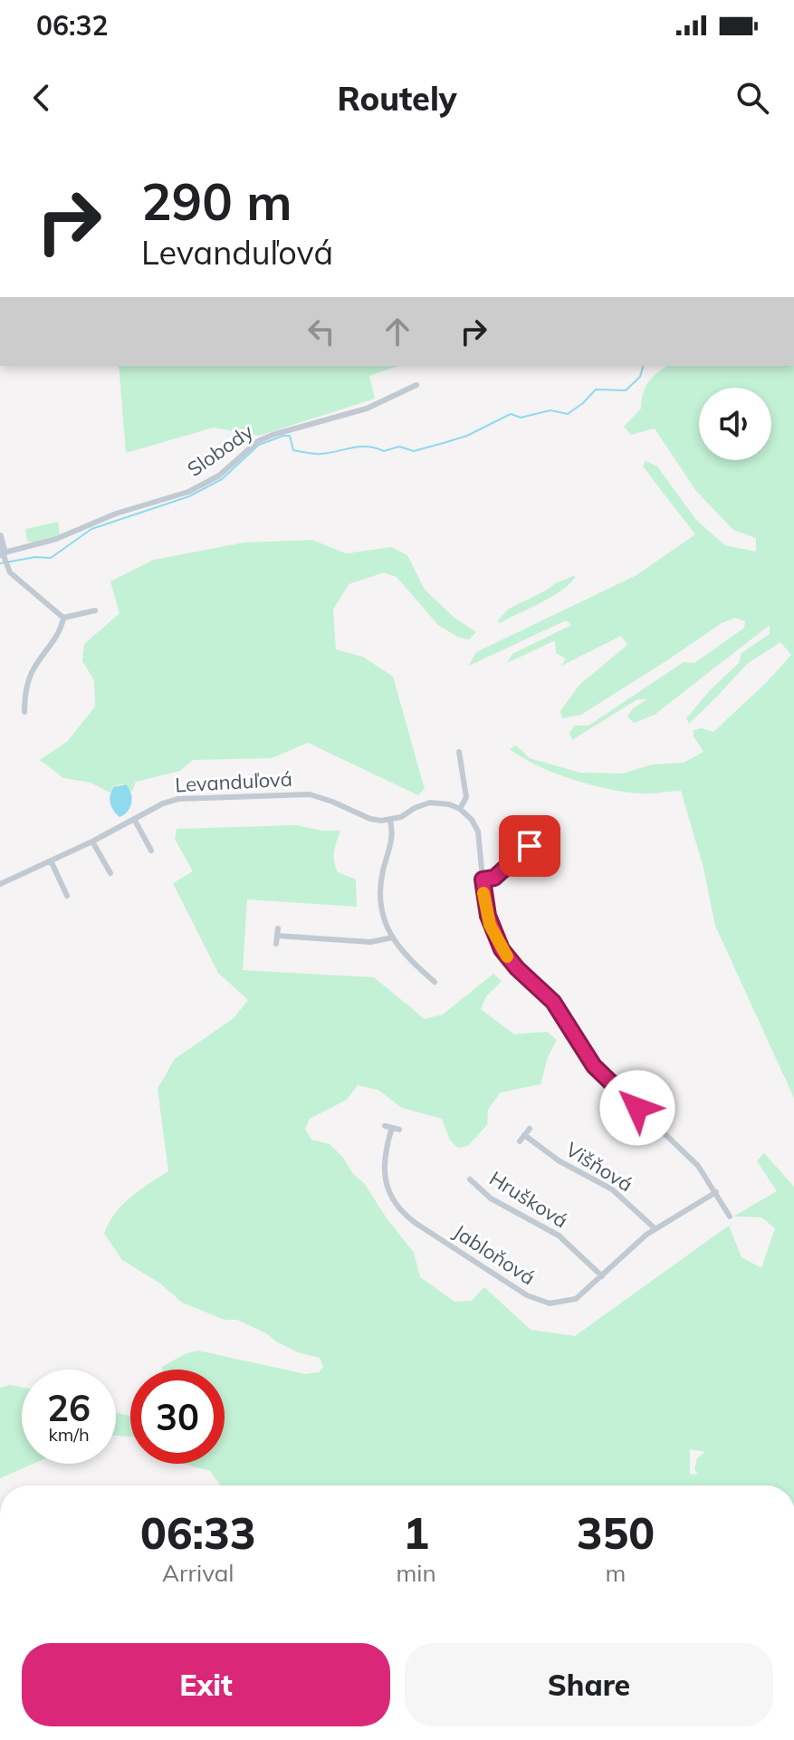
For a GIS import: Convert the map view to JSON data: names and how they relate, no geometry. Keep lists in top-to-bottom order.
{
  "streets": {
    "street": [
      "Slobody",
      "Levanduľová",
      "Višňová",
      "Hrušková",
      "Jabloňová"
    ]
  },
  "crossings": [
    ["Višňová", "Jabloňová"],
    ["Hrušková", "Jabloňová"]
  ],
  "page": {
    "status": "06:32",
    "header": "Routely",
    "turn": ["290 m", "Levanduľová"],
    "speed": "26 km/h",
    "limit": "30",
    "eta": [
      "06:33",
      "Arrival",
      "1",
      "min",
      "350",
      "m"
    ],
    "buttons": ["Exit", "Share"]
  }
}
